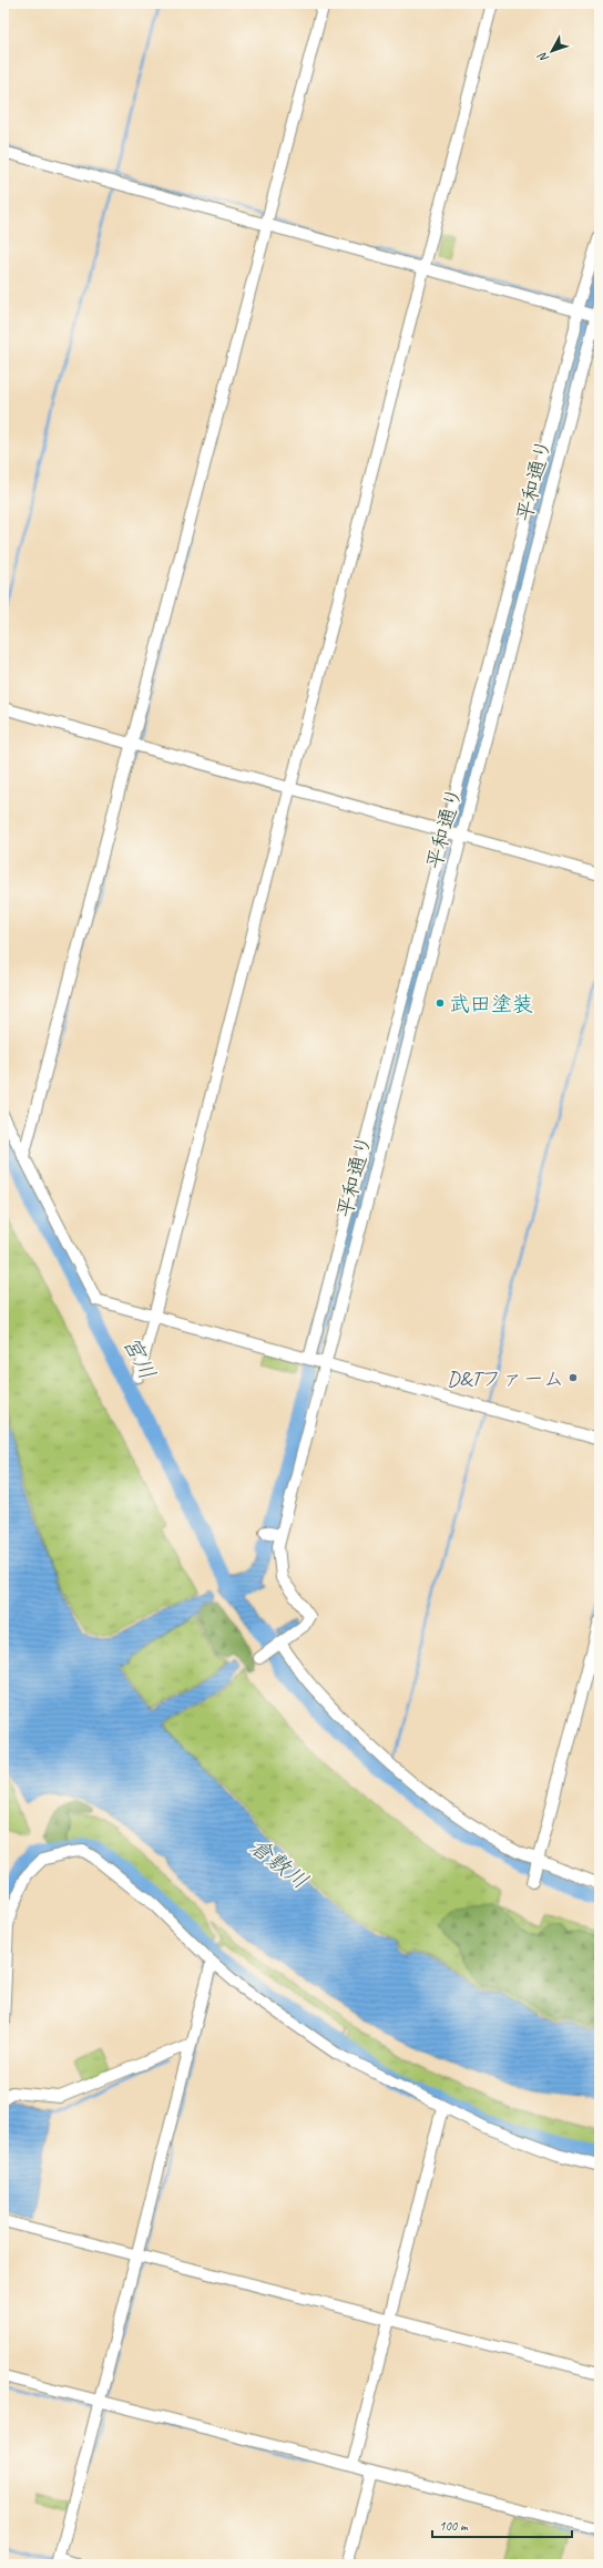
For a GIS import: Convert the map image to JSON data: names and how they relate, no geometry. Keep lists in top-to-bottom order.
{
  "streets": {
    "street": ["平和通り"]
  },
  "water": ["宮川", "倉敷川"],
  "places": ["武田塗装", "D&Tファーム"],
  "scale_bar": "100 m",
  "north": "bottom left"
}
